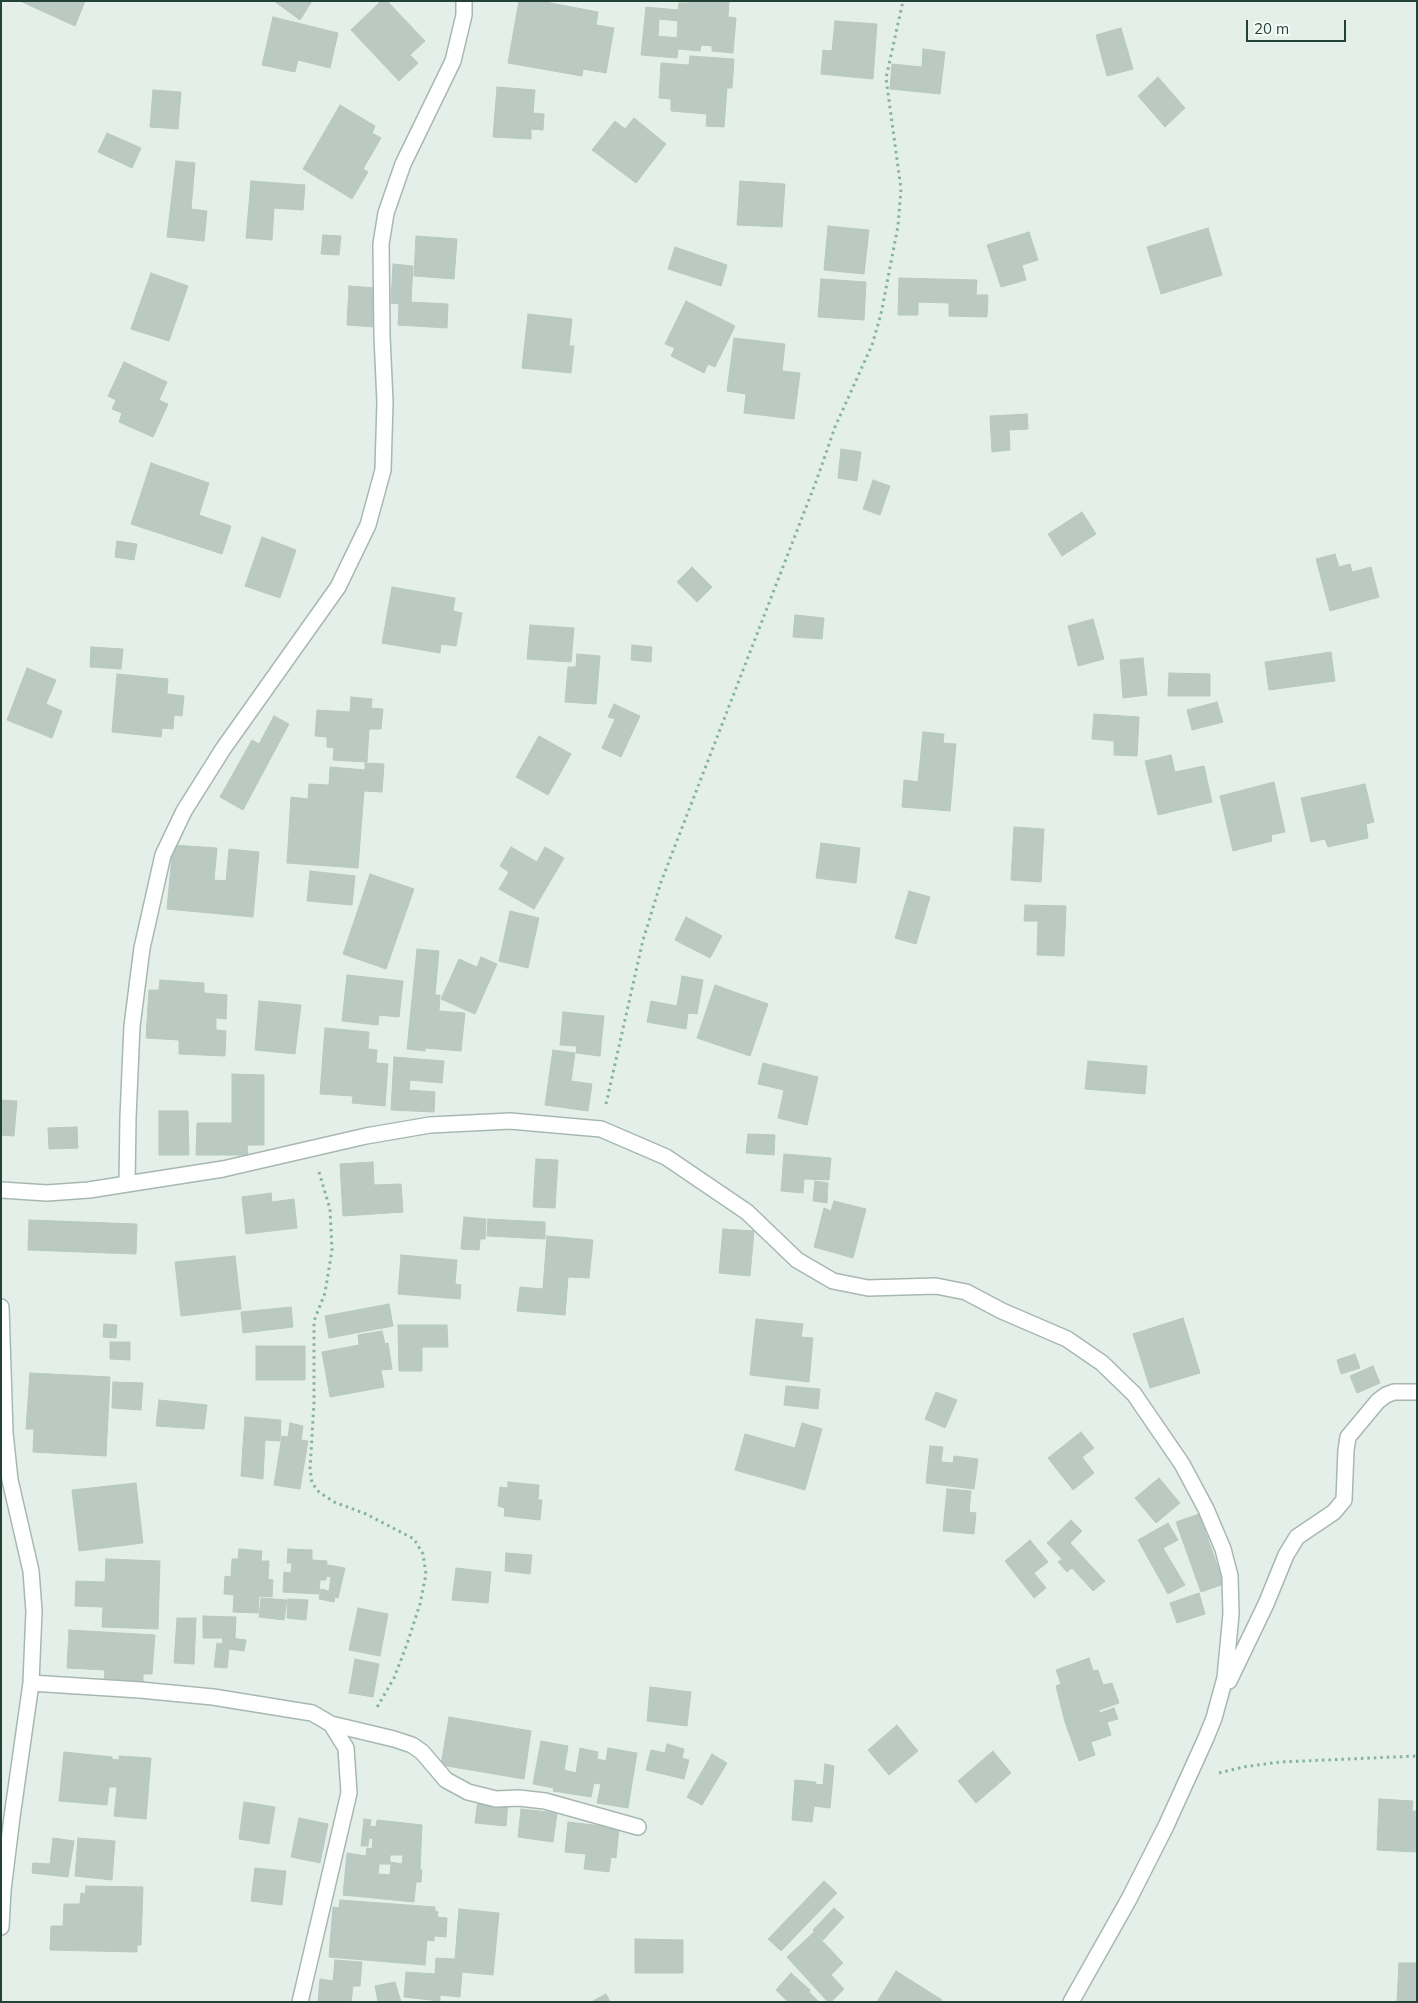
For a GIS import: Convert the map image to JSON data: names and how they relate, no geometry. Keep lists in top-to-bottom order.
{
  "scale_bar": "20 m"
}
